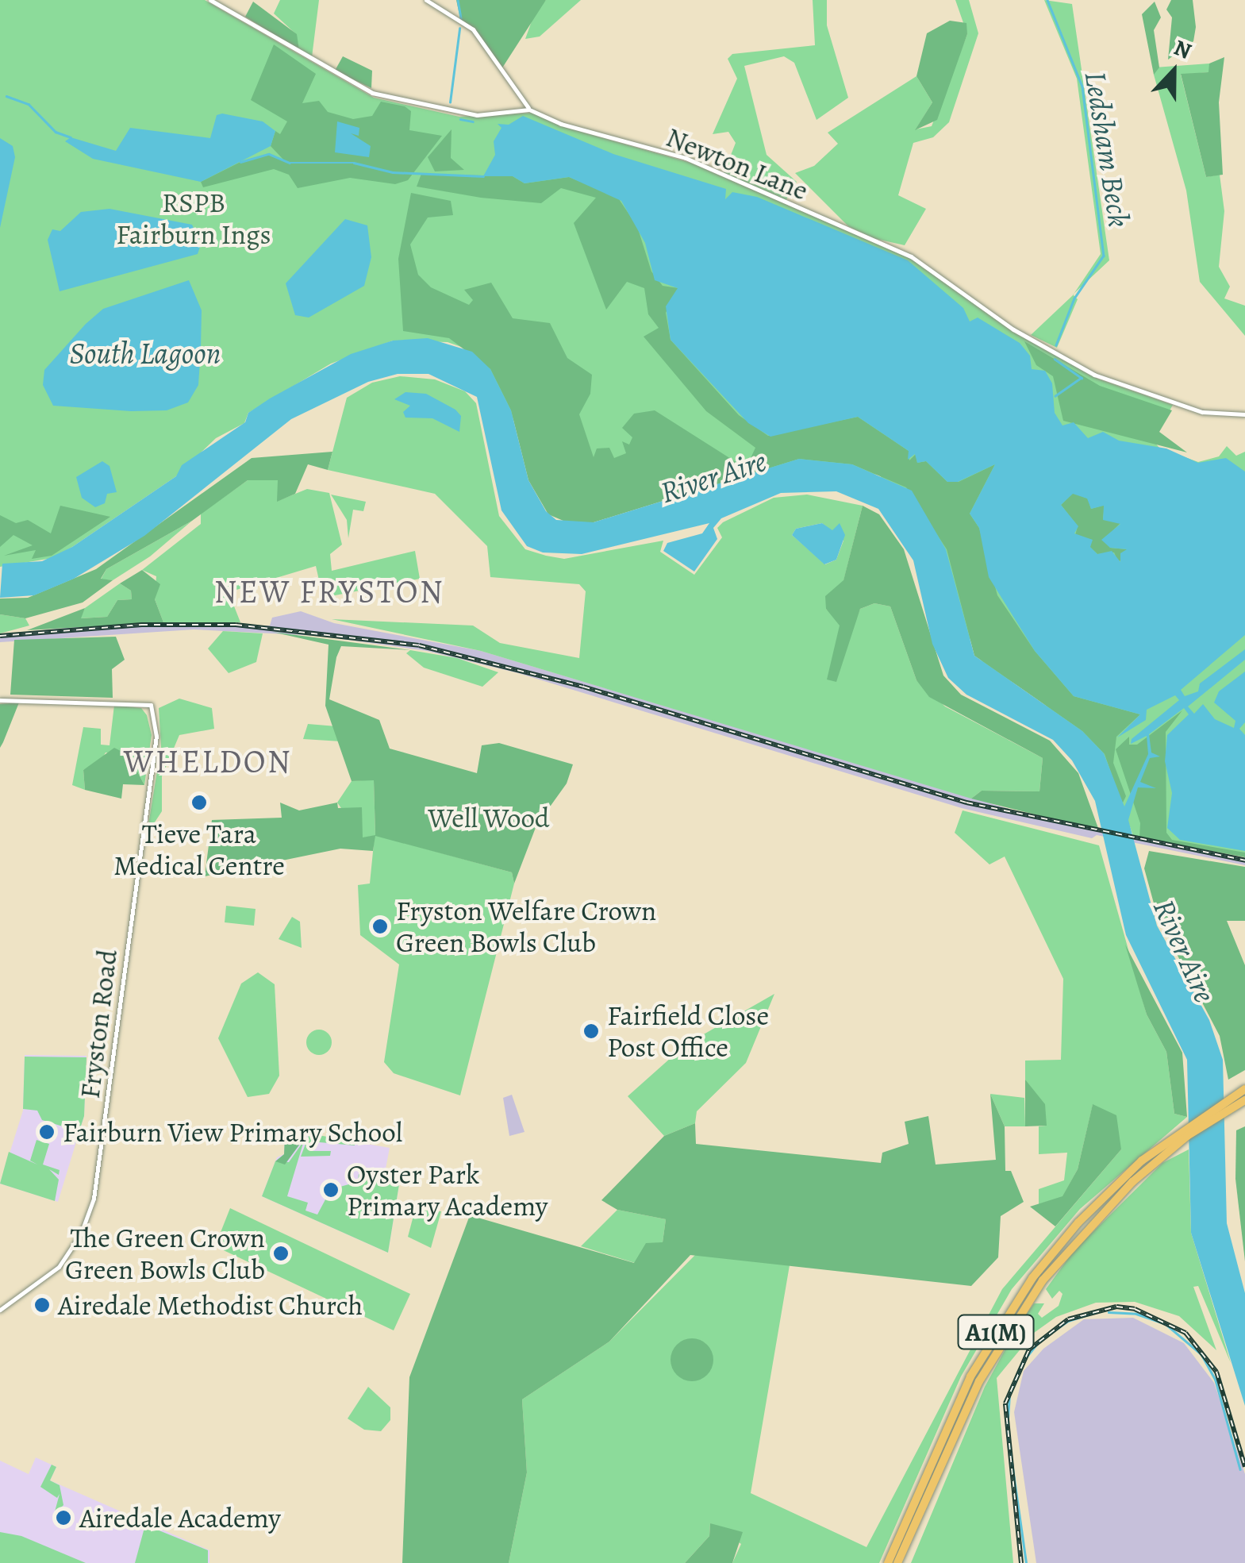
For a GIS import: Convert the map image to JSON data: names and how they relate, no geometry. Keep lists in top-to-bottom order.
{
  "streets": {
    "highway": ["A1(M)"],
    "street": ["Newton Lane", "Fryston Road"]
  },
  "districts": ["NEW FRYSTON", "WHELDON"],
  "water": ["Ledsham Beck", "South Lagoon", "River Aire"],
  "parks": ["RSPB Fairburn Ings", "Well Wood"],
  "places": [
    "Tieve Tara Medical Centre",
    "Fryston Welfare Crown Green Bowls Club",
    "Fairfield Close Post Office",
    "Fairburn View Primary School",
    "Oyster Park Primary Academy",
    "The Green Crown Green Bowls Club",
    "Airedale Methodist Church",
    "Airedale Academy"
  ],
  "north": "top"
}
